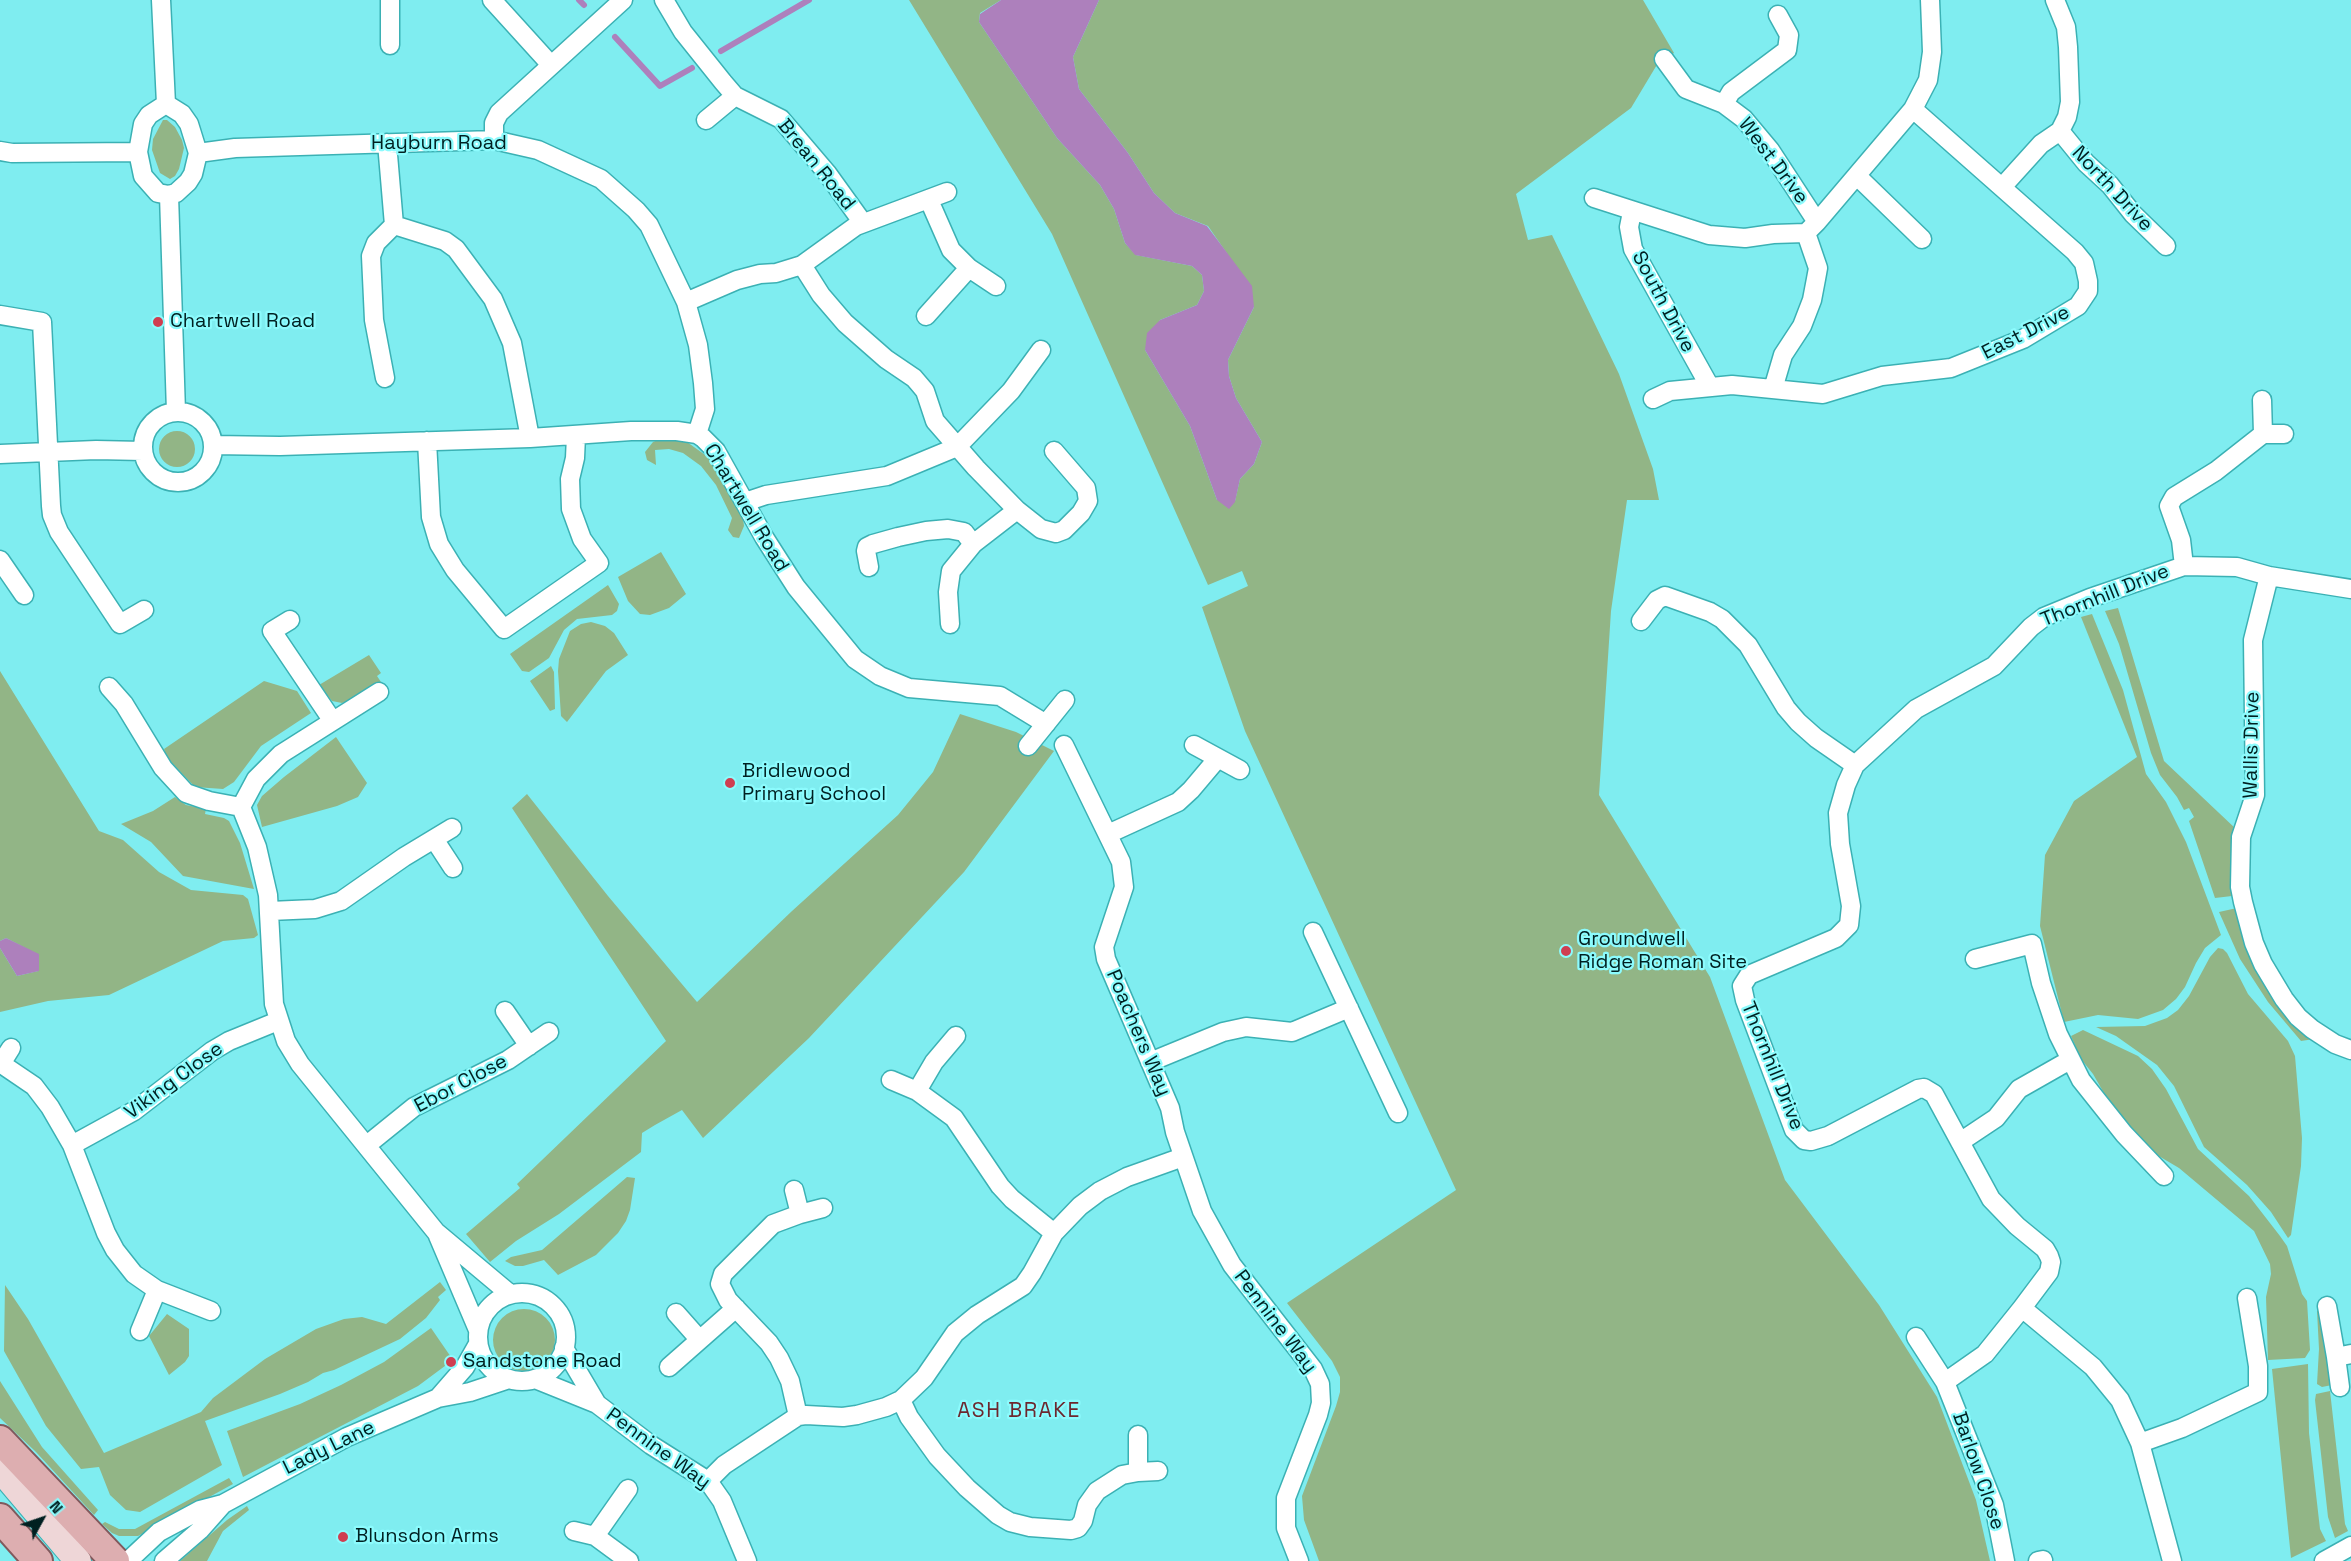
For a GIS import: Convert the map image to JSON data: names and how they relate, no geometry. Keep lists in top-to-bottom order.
{
  "streets": {
    "street": [
      "Hayburn Road",
      "West Drive",
      "Brean Road",
      "North Drive",
      "South Drive",
      "East Drive",
      "Chartwell Road",
      "Thornhill Drive",
      "Wallis Drive",
      "Poachers Way",
      "Viking Close",
      "Ebor Close",
      "Pennine Way",
      "Lady Lane",
      "Barlow Close"
    ]
  },
  "crossings": [
    ["Hayburn Road", "Chartwell Road"],
    ["West Drive", "South Drive"],
    ["West Drive", "East Drive"],
    ["North Drive", "East Drive"],
    ["Thornhill Drive", "Wallis Drive"],
    ["Poachers Way", "Pennine Way"],
    ["Pennine Way", "Lady Lane"]
  ],
  "districts": ["ASH BRAKE"],
  "places": [
    "Chartwell Road",
    "Bridlewood Primary School",
    "Groundwell Ridge Roman Site",
    "Sandstone Road",
    "Blunsdon Arms"
  ],
  "north": "top right"
}
